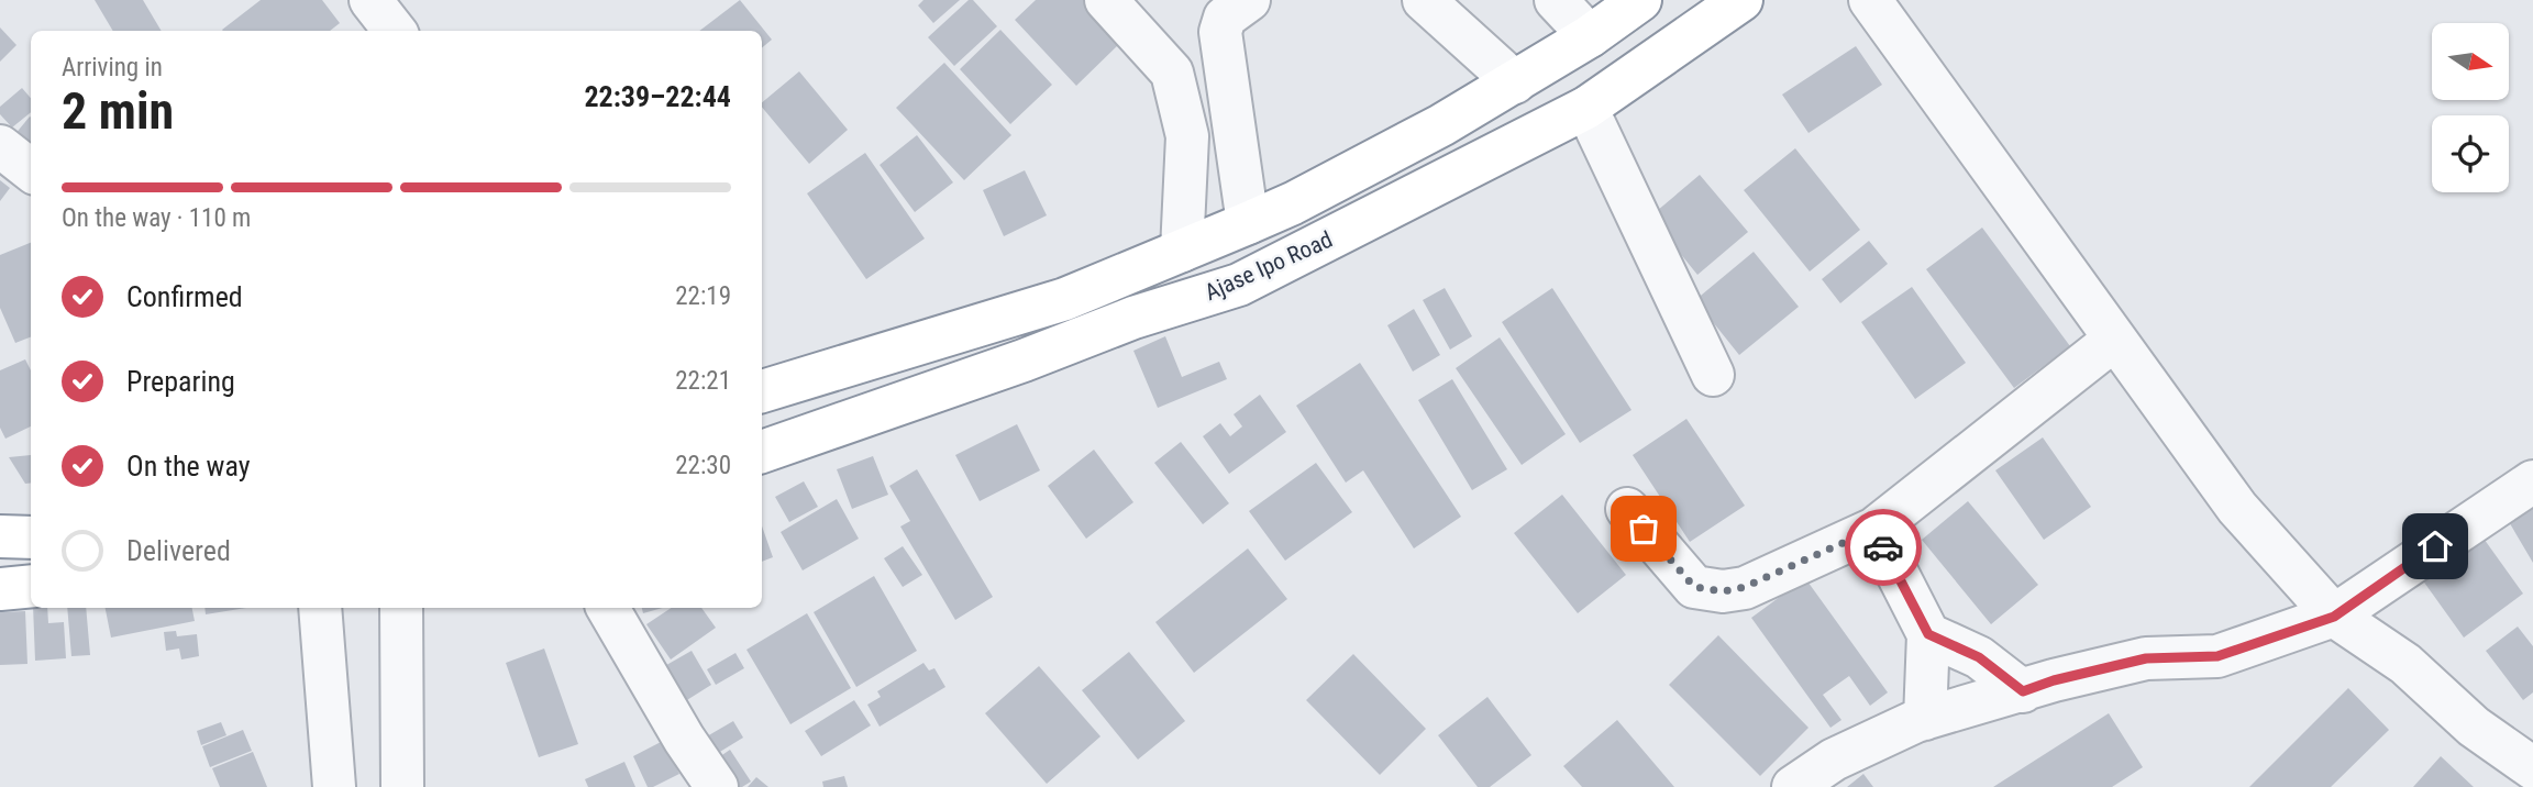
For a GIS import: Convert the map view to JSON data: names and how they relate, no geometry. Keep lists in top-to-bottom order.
{
  "streets": {
    "highway": ["Ajase Ipo Road"]
  },
  "north": "right",
  "page": {
    "heading": ["2 min", "Arriving in", "22:39–22:44"],
    "bar": "On the way · 110 m",
    "list": [
      ["Confirmed", "22:19"],
      ["Preparing", "22:21"],
      ["On the way", "22:30"],
      "Delivered"
    ]
  }
}
